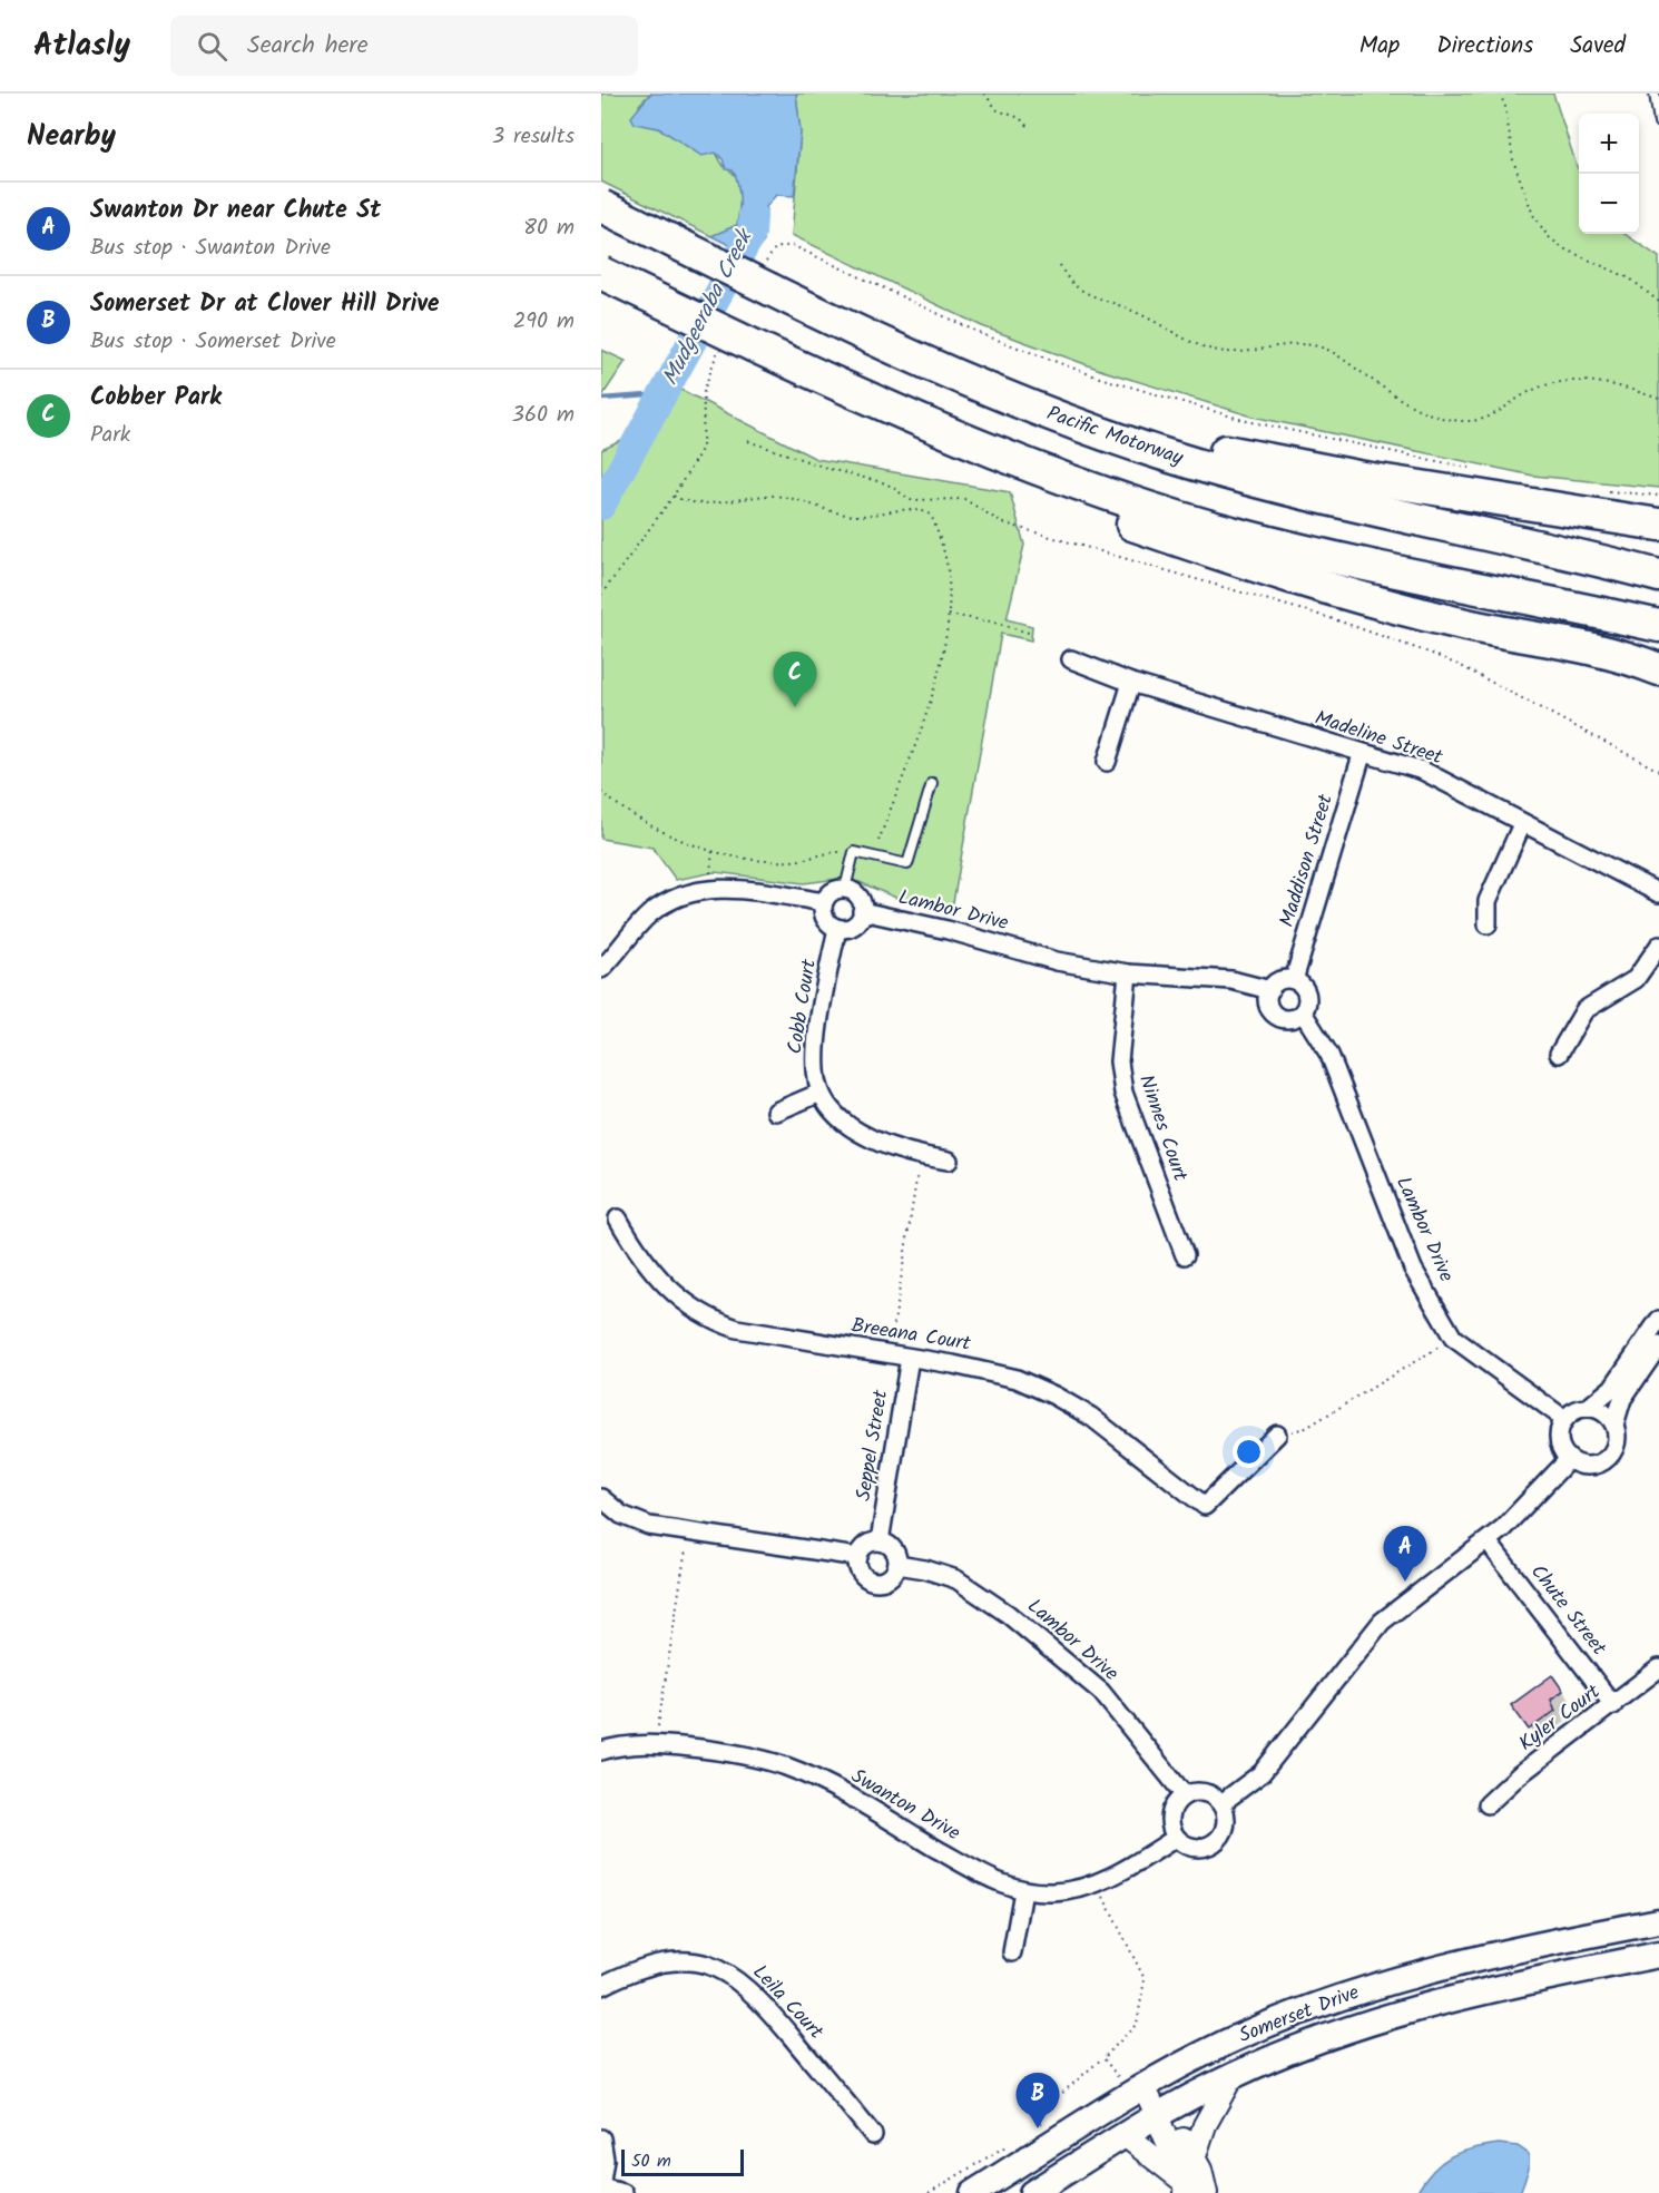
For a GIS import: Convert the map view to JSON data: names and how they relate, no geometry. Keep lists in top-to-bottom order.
{
  "streets": {
    "highway": ["Pacific Motorway"],
    "main road": ["Somerset Drive"],
    "street": [
      "Madeline Street",
      "Maddison Street",
      "Lambor Drive",
      "Cobb Court",
      "Ninnes Court",
      "Breeana Court",
      "Seppel Street",
      "Chute Street",
      "Kyler Court",
      "Swanton Drive",
      "Leila Court"
    ]
  },
  "crossings": [
    ["Madeline Street", "Maddison Street"],
    ["Maddison Street", "Lambor Drive"],
    ["Lambor Drive", "Cobb Court"],
    ["Lambor Drive", "Ninnes Court"],
    ["Lambor Drive", "Seppel Street"],
    ["Lambor Drive", "Swanton Drive"],
    ["Breeana Court", "Seppel Street"],
    ["Chute Street", "Kyler Court"]
  ],
  "water": ["Mudgeeraba Creek"],
  "scale_bar": "50 m",
  "page": {
    "header": "Atlasly",
    "search": "Search here",
    "nav": ["Map", "Directions", "Saved"],
    "heading": ["Nearby", "3 results"],
    "map_buttons": ["+", "−"],
    "list": [
      {
        "mark": "A",
        "name": "Swanton Dr near Chute St",
        "note": "Bus stop · Swanton Drive",
        "value": "80 m"
      },
      {
        "mark": "B",
        "name": "Somerset Dr at Clover Hill Drive",
        "note": "Bus stop · Somerset Drive",
        "value": "290 m"
      },
      {
        "mark": "C",
        "name": "Cobber Park",
        "note": "Park",
        "value": "360 m"
      }
    ],
    "pins": ["C", "A", "B"],
    "scale": "50 m"
  }
}
